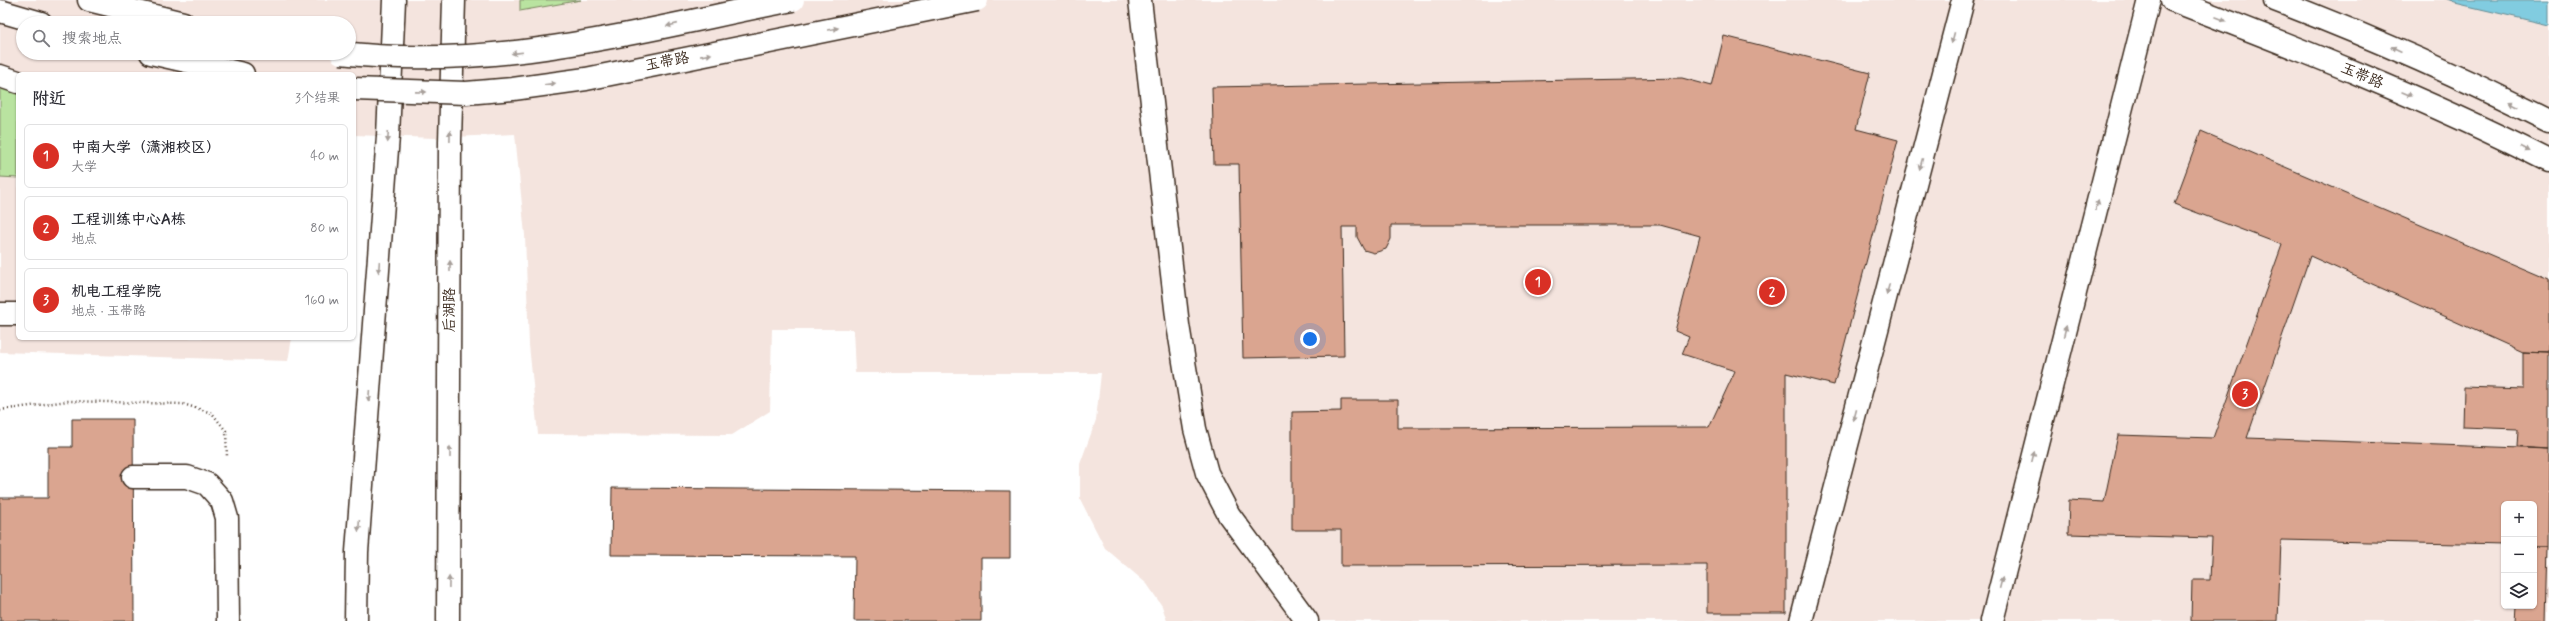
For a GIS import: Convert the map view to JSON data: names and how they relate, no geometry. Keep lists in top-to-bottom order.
{
  "streets": {
    "street": ["玉带路", "后湖路"]
  },
  "page": {
    "search": "搜索地点",
    "heading": ["附近", "3个结果"],
    "list": [
      {
        "mark": "1",
        "name": "中南大学（潇湘校区）",
        "note": "大学",
        "value": "40 m"
      },
      {
        "mark": "2",
        "name": "工程训练中心A栋",
        "note": "地点",
        "value": "80 m"
      },
      {
        "mark": "3",
        "name": "机电工程学院",
        "note": "地点 · 玉带路",
        "value": "160 m"
      }
    ],
    "pins": ["1", "2", "3"],
    "map_buttons": ["+", "−"]
  }
}
